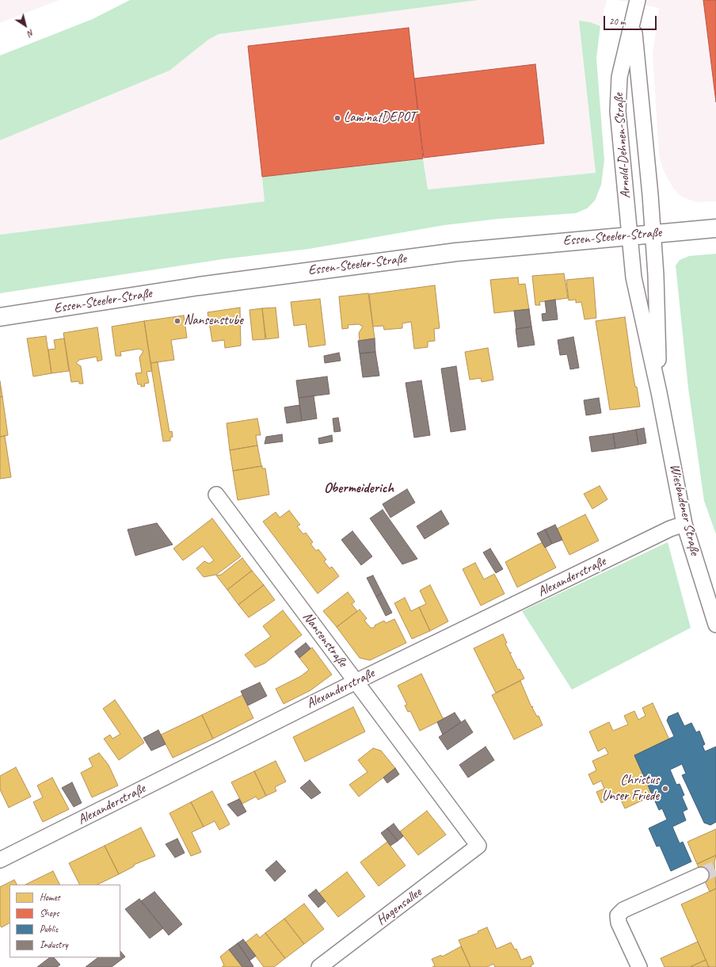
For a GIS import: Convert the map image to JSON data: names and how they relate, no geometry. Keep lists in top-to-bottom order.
{
  "streets": {
    "main road": ["Essen-Steeler-Straße"],
    "street": [
      "Arnold-Dehnen-Straße",
      "Wiesbadener Straße",
      "Alexanderstraße",
      "Nansenstraße",
      "Hagensallee"
    ]
  },
  "crossings": [
    ["Arnold-Dehnen-Straße", "Essen-Steeler-Straße"],
    ["Arnold-Dehnen-Straße", "Wiesbadener Straße"],
    ["Essen-Steeler-Straße", "Wiesbadener Straße"],
    ["Wiesbadener Straße", "Alexanderstraße"],
    ["Alexanderstraße", "Nansenstraße"],
    ["Nansenstraße", "Hagensallee"]
  ],
  "districts": ["Obermeiderich"],
  "places": ["LaminatDEPOT", "Nansenstube", "Christus Unser Friede"],
  "legend": [
    "Homes",
    "Shops",
    "Public",
    "Industry"
  ],
  "scale_bar": "20 m",
  "north": "bottom right"
}
